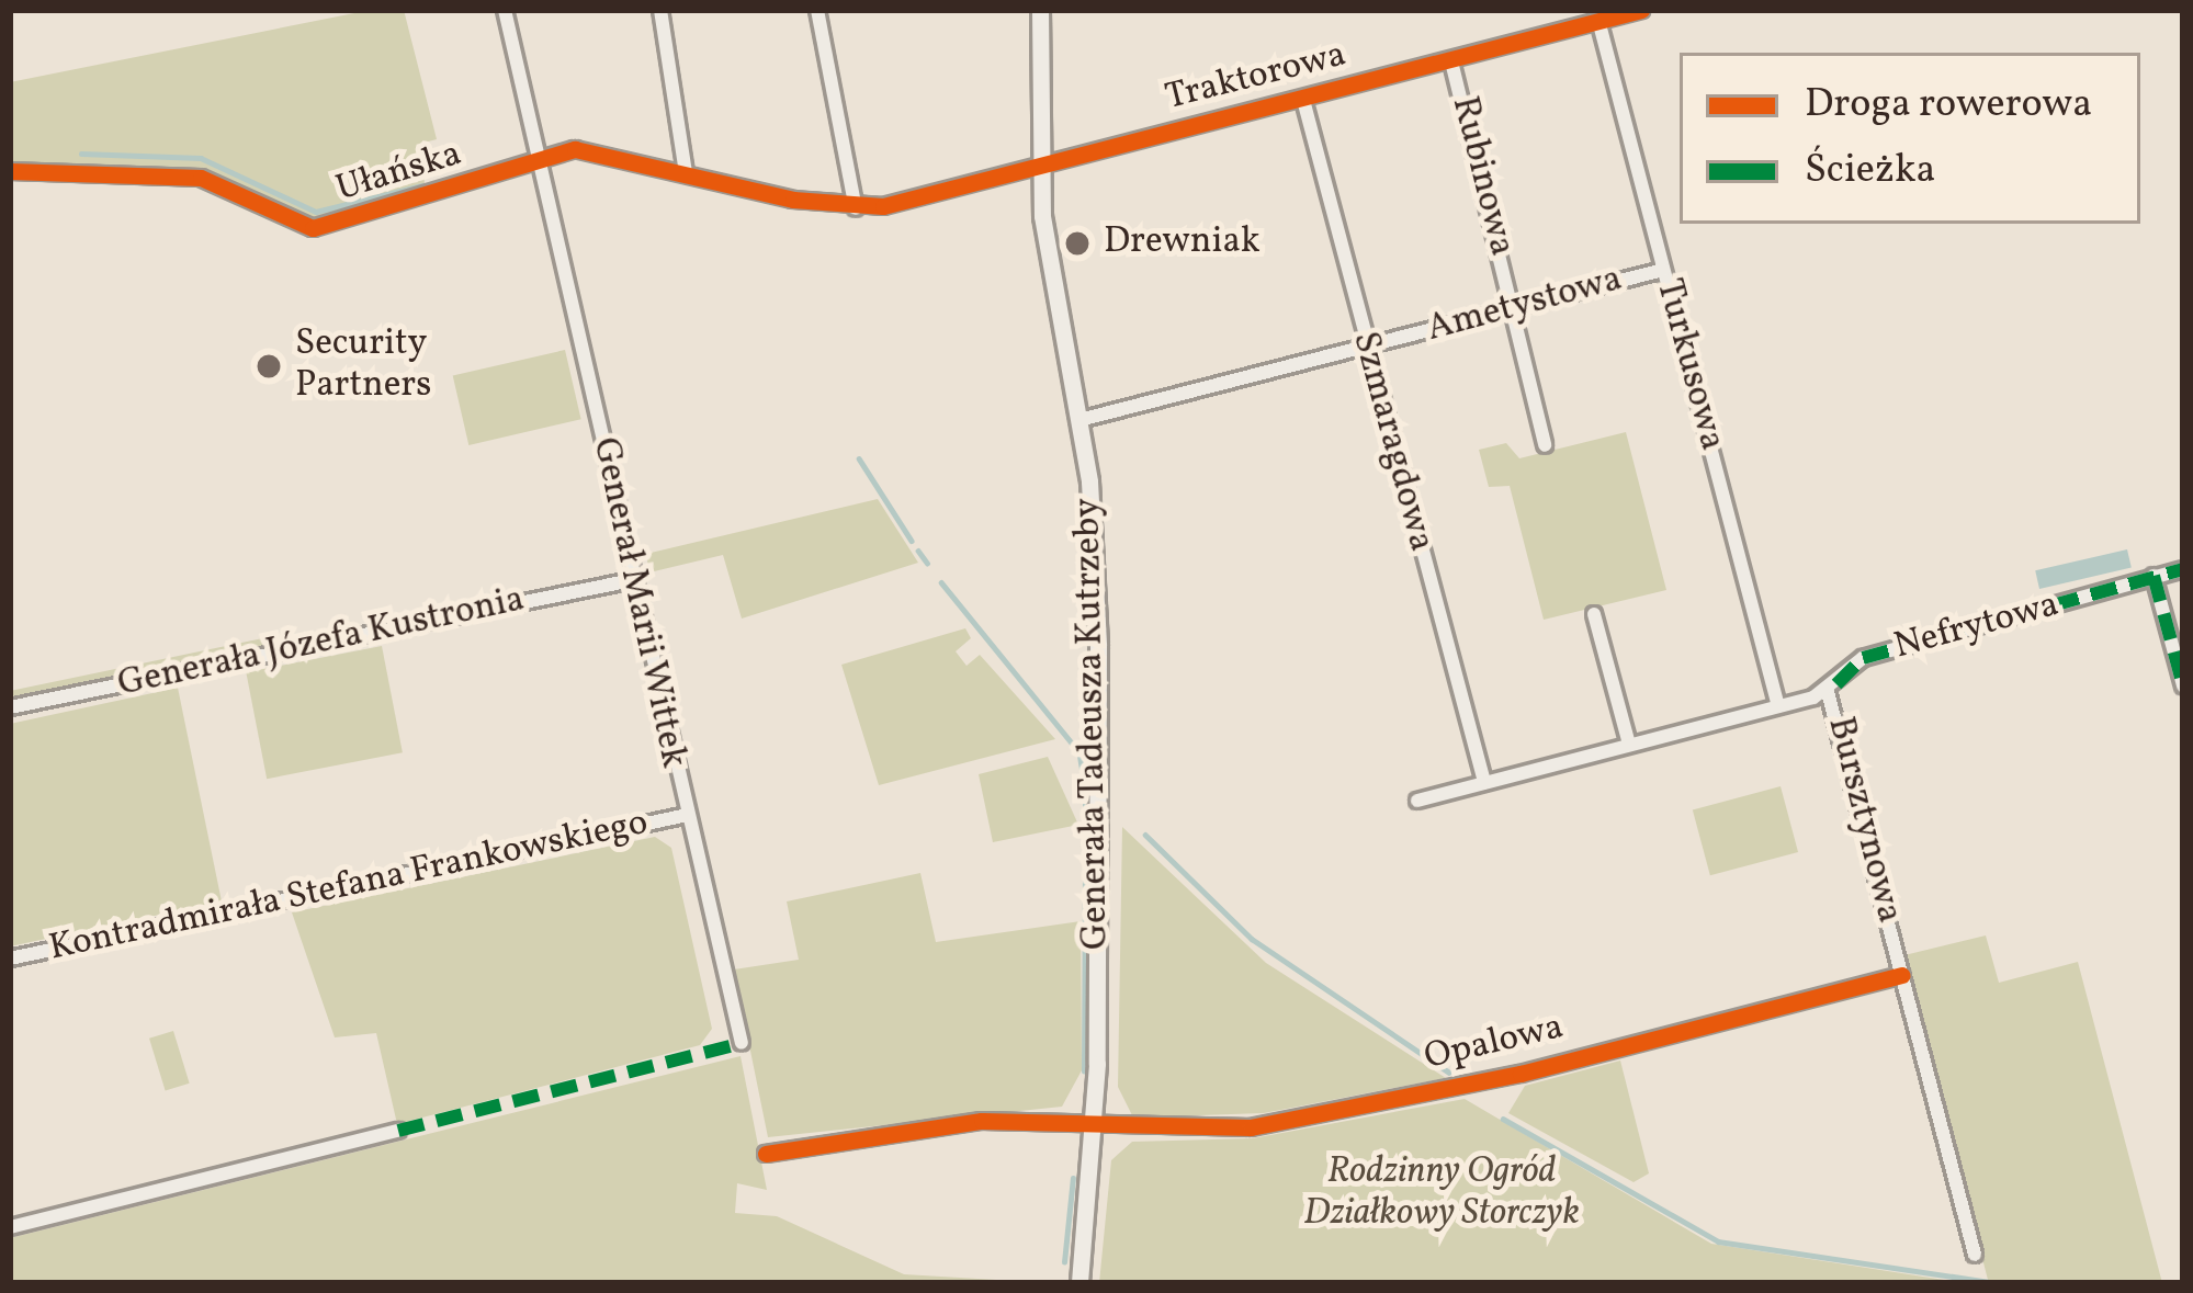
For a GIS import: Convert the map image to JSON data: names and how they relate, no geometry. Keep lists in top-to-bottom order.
{
  "streets": {
    "street": [
      "Traktorowa",
      "Ułańska",
      "Rubinowa",
      "Ametystowa",
      "Turkusowa",
      "Szmaragdowa",
      "Generał Marii Wittek",
      "Nefrytowa",
      "Generała Józefa Kustronia",
      "Generała Tadeusza Kutrzeby",
      "Bursztynowa",
      "Kontradmirała Stefana Frankowskiego",
      "Opalowa"
    ]
  },
  "crossings": [
    ["Traktorowa", "Ułańska"],
    ["Traktorowa", "Rubinowa"],
    ["Traktorowa", "Turkusowa"],
    ["Traktorowa", "Szmaragdowa"],
    ["Traktorowa", "Generała Tadeusza Kutrzeby"],
    ["Ułańska", "Generał Marii Wittek"],
    ["Ułańska", "Generała Tadeusza Kutrzeby"],
    ["Rubinowa", "Ametystowa"],
    ["Ametystowa", "Turkusowa"],
    ["Ametystowa", "Szmaragdowa"],
    ["Ametystowa", "Generała Tadeusza Kutrzeby"],
    ["Turkusowa", "Nefrytowa"],
    ["Szmaragdowa", "Nefrytowa"],
    ["Generał Marii Wittek", "Generała Józefa Kustronia"],
    ["Generał Marii Wittek", "Kontradmirała Stefana Frankowskiego"],
    ["Nefrytowa", "Bursztynowa"],
    ["Generała Tadeusza Kutrzeby", "Opalowa"],
    ["Bursztynowa", "Opalowa"]
  ],
  "parks": ["Rodzinny Ogród Działkowy Storczyk"],
  "places": ["Drewniak", "Security Partners"],
  "legend": ["Droga rowerowa", "Ścieżka"]
}
